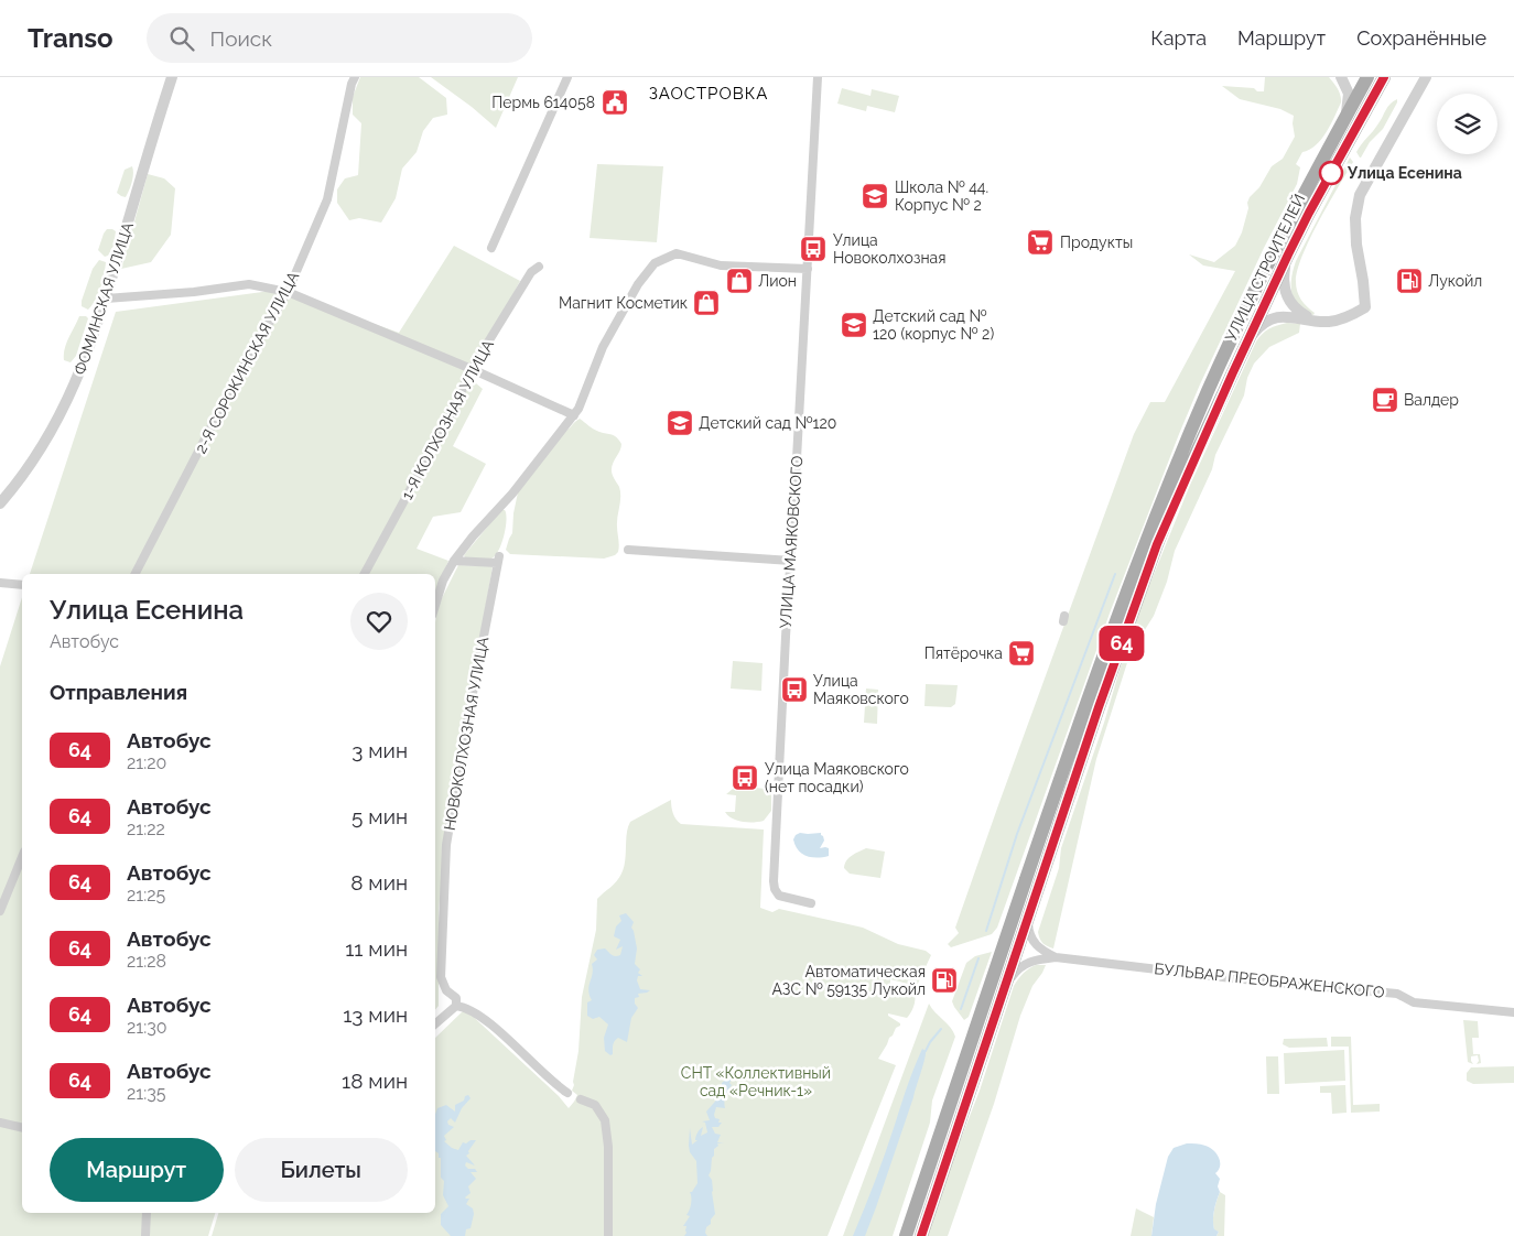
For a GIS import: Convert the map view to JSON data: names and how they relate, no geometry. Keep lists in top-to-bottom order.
{
  "streets": {
    "main road": ["УЛИЦА СТРОИТЕЛЕЙ"],
    "street": [
      "ФОМИНСКАЯ УЛИЦА",
      "2-Я СОРОКИНСКАЯ УЛИЦА",
      "1-Я КОЛХОЗНАЯ УЛИЦА",
      "УЛИЦА МАЯКОВСКОГО",
      "НОВОКОЛХОЗНАЯ УЛИЦА",
      "БУЛЬВАР ПРЕОБРАЖЕНСКОГО"
    ]
  },
  "districts": ["ЗАОСТРОВКА"],
  "parks": ["СНТ «Коллективный сад «Речник-1»"],
  "places": {
    "public building": ["Пермь 614058"],
    "other": ["Улица Есенина"],
    "school or university": ["Школа № 44. Корпус № 2", "Детский сад № 120 (корпус № 2)", "Детский сад №120"],
    "supermarket": ["Продукты", "Пятёрочка"],
    "bus stop": ["Улица Новоколхозная", "Улица Маяковского", "Улица Маяковского (нет посадки)"],
    "shop": ["Лион", "Магнит Косметик"],
    "fuel station": ["Лукойл", "Автоматическая АЗС № 59135 Лукойл"],
    "cafe": ["Валдер"]
  },
  "lines": ["bus line 64"],
  "page": {
    "header": "Transo",
    "search": "Поиск",
    "nav": ["Карта", "Маршрут", "Сохранённые"],
    "on_map": "64",
    "heading": [
      ["Улица Есенина", "Автобус"],
      "Отправления"
    ],
    "list": [
      {
        "mark": "64",
        "name": "Автобус",
        "note": "21:20",
        "value": "3 мин"
      },
      {
        "mark": "64",
        "name": "Автобус",
        "note": "21:22",
        "value": "5 мин"
      },
      {
        "mark": "64",
        "name": "Автобус",
        "note": "21:25",
        "value": "8 мин"
      },
      {
        "mark": "64",
        "name": "Автобус",
        "note": "21:28",
        "value": "11 мин"
      },
      {
        "mark": "64",
        "name": "Автобус",
        "note": "21:30",
        "value": "13 мин"
      },
      {
        "mark": "64",
        "name": "Автобус",
        "note": "21:35",
        "value": "18 мин"
      }
    ],
    "buttons": ["Маршрут", "Билеты"]
  }
}
